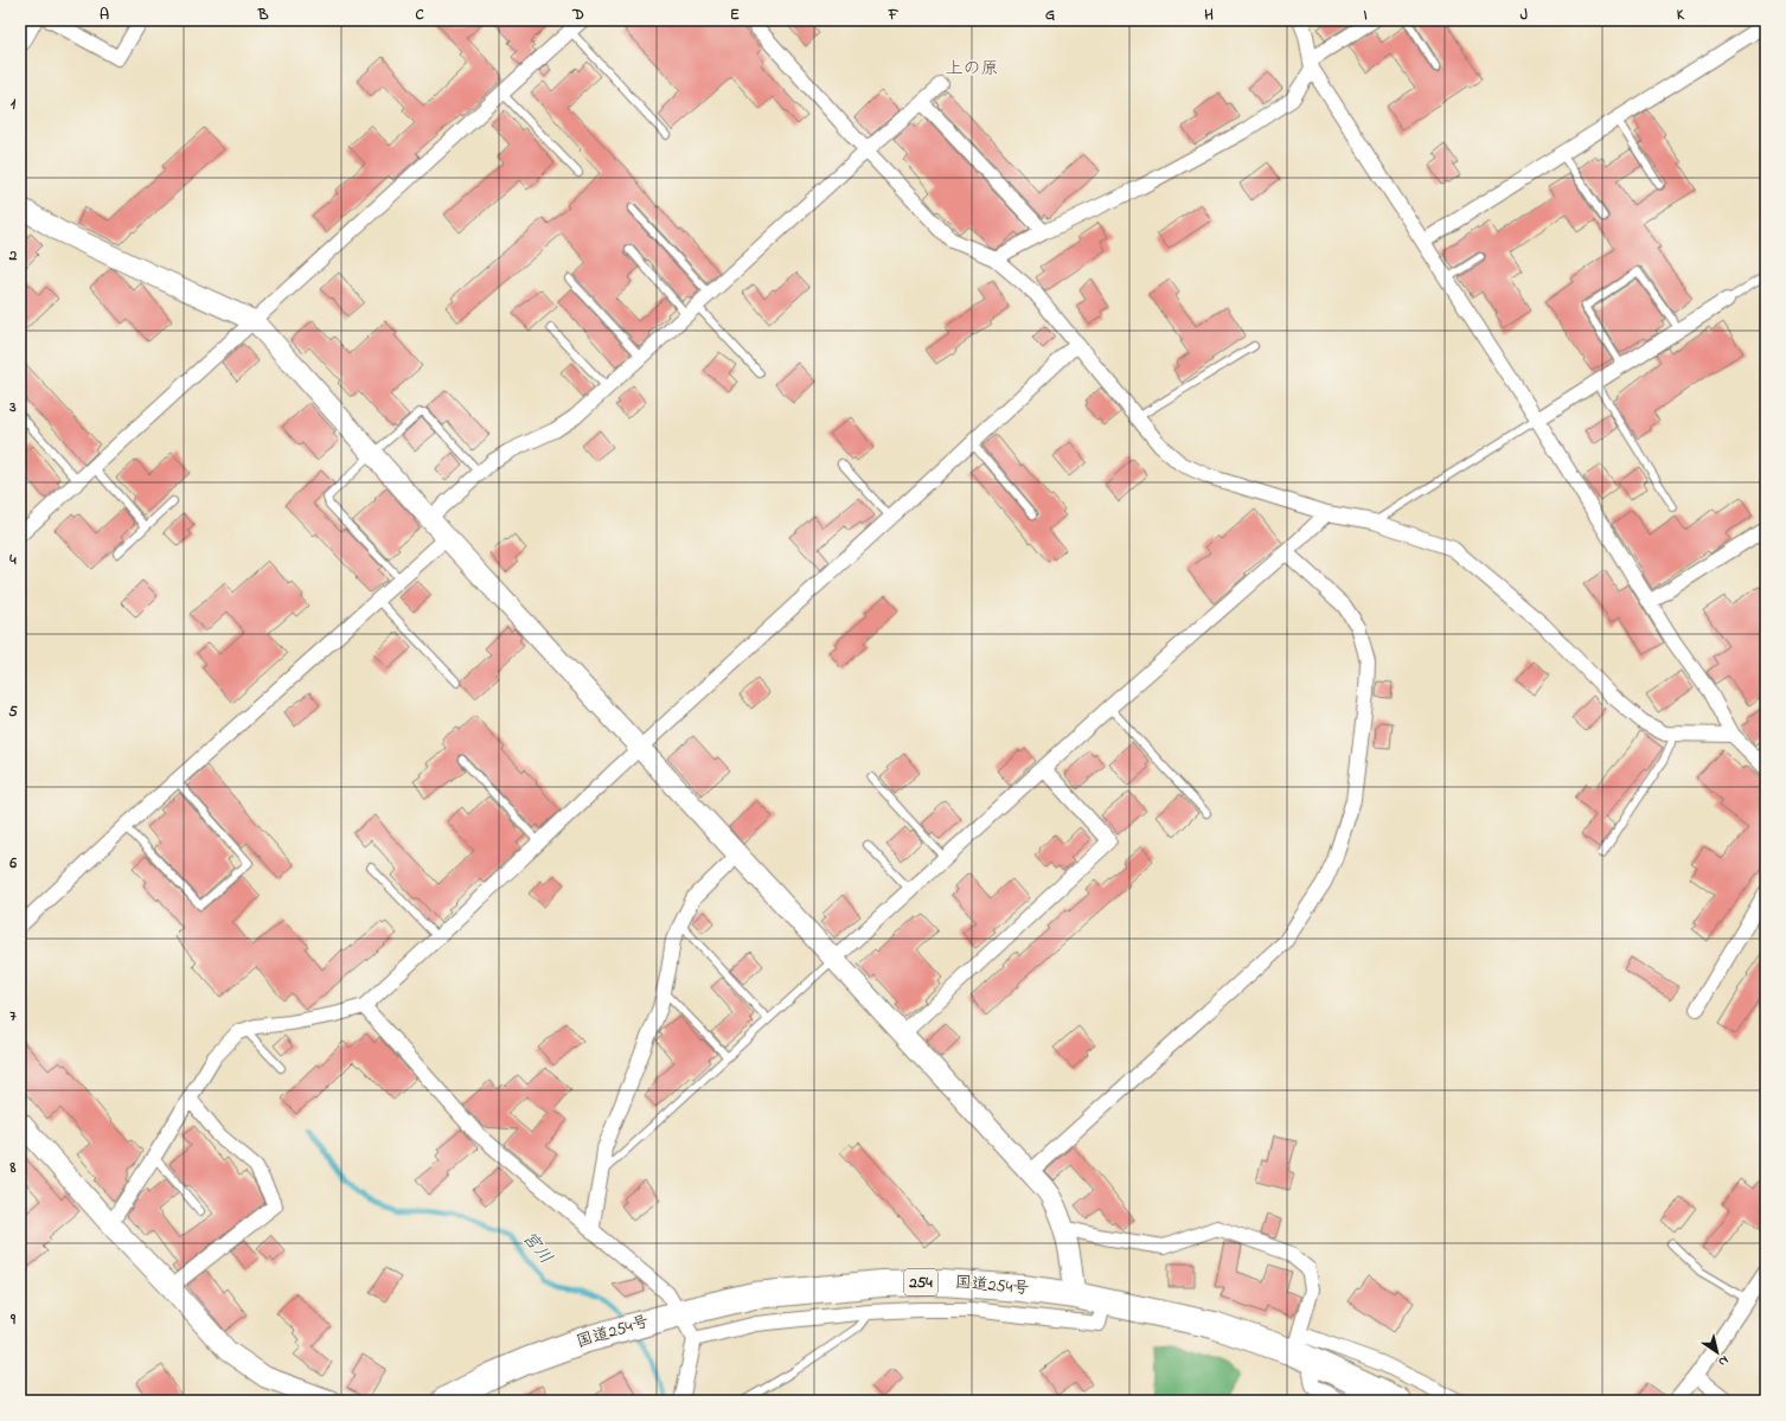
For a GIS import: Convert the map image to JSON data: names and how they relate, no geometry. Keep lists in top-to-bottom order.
{
  "streets": {
    "highway": ["254", "国道254号"]
  },
  "districts": ["上の原"],
  "water": ["宮川"],
  "north": "bottom right",
  "grid": {
    "columns": [
      "A",
      "B",
      "C",
      "D",
      "E",
      "F",
      "G",
      "H",
      "I",
      "J",
      "K"
    ],
    "rows": [
      "1",
      "2",
      "3",
      "4",
      "5",
      "6",
      "7",
      "8",
      "9"
    ]
  }
}
